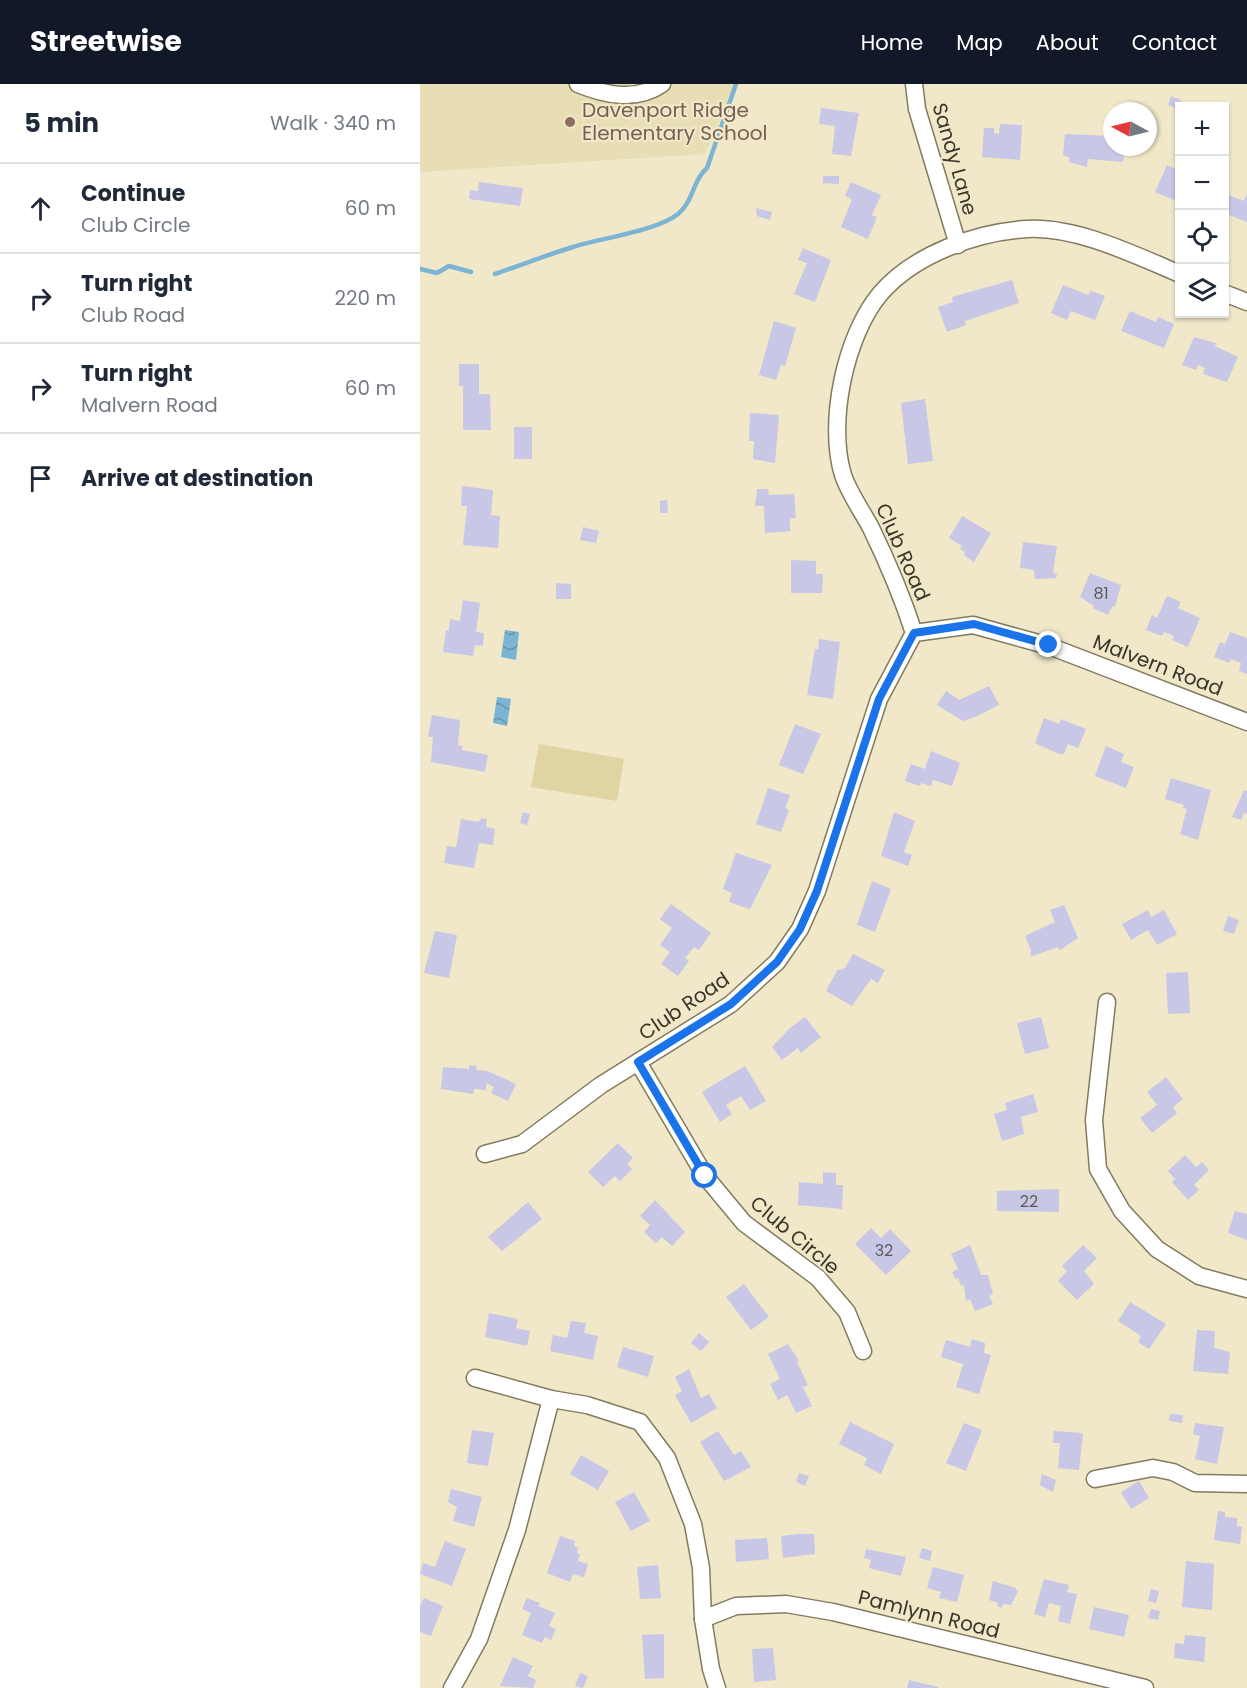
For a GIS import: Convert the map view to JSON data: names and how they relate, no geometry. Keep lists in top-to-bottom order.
{
  "streets": {
    "street": [
      "Sandy Lane",
      "Club Road",
      "Malvern Road",
      "Club Circle",
      "Pamlynn Road"
    ]
  },
  "crossings": [
    ["Sandy Lane", "Club Road"],
    ["Club Road", "Malvern Road"],
    ["Club Road", "Club Circle"]
  ],
  "places": ["Davenport Ridge Elementary School"],
  "house_numbers": ["81", "22", "32"],
  "north": "left",
  "page": {
    "header": "Streetwise",
    "nav": [
      "Home",
      "Map",
      "About",
      "Contact"
    ],
    "heading": ["5 min", "Walk · 340 m"],
    "map_buttons": ["+", "−"],
    "list": [
      ["Continue", "Club Circle", "60 m"],
      ["Turn right", "Club Road", "220 m"],
      ["Turn right", "Malvern Road", "60 m"],
      "Arrive at destination"
    ]
  }
}
